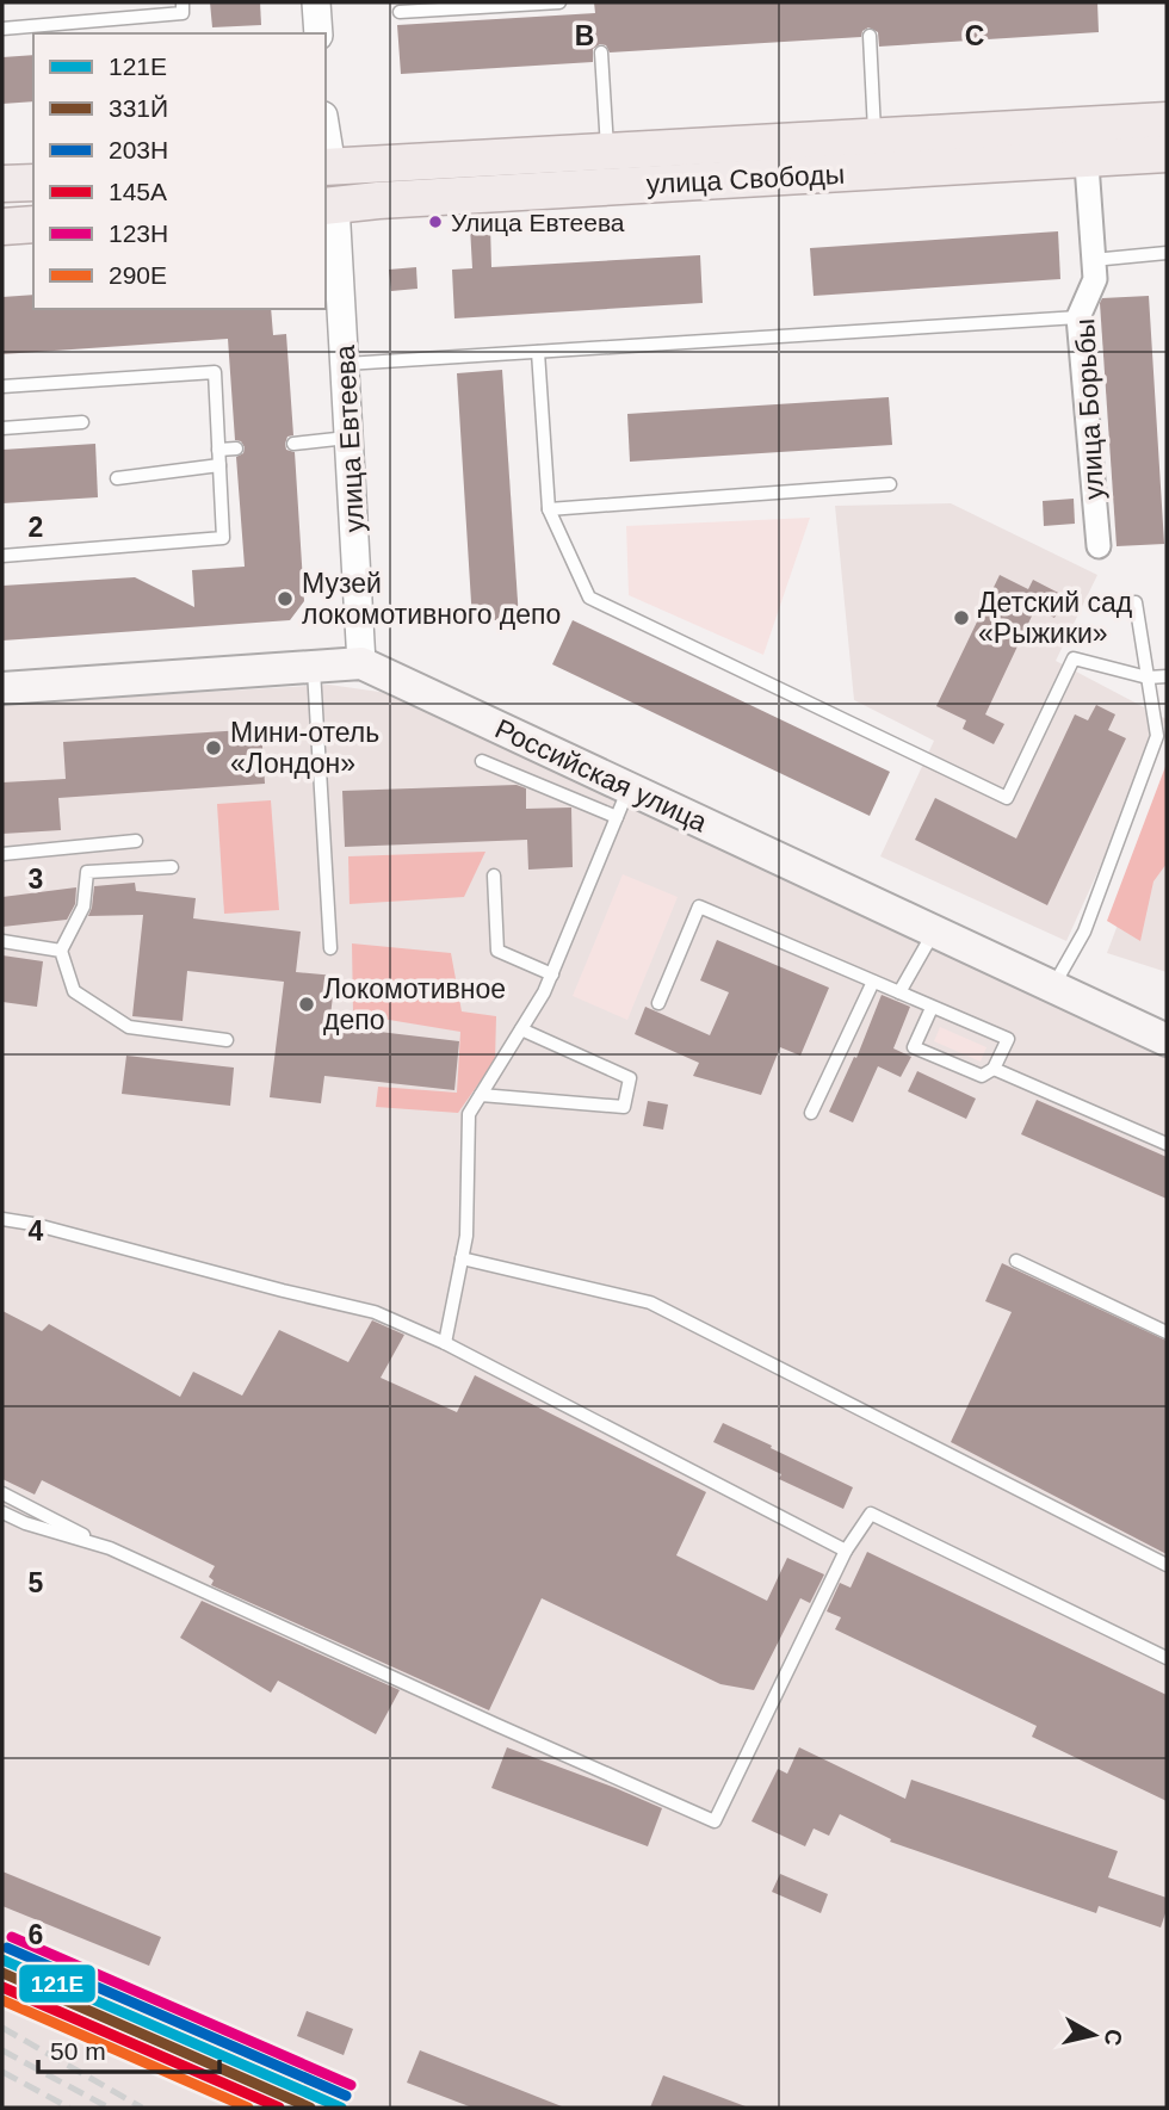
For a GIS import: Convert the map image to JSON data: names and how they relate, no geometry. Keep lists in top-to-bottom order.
{
  "streets": {
    "main road": ["улица Свободы", "улица Евтеева", "Российская улица"],
    "street": ["улица Борьбы"]
  },
  "crossings": [
    ["улица Свободы", "улица Борьбы"],
    ["улица Свободы", "улица Евтеева"],
    ["улица Евтеева", "Российская улица"]
  ],
  "places": [
    "Улица Евтеева",
    "Музей локомотивного депо",
    "Детский сад «Рыжики»",
    "Мини-отель «Лондон»",
    "Локомотивное депо"
  ],
  "lines": [
    "transit line 123Н",
    "transit line 203Н",
    "transit line 121Е",
    "transit line 331Й",
    "transit line 145А",
    "transit line 290Е"
  ],
  "legend": [
    "121Е",
    "331Й",
    "203Н",
    "145А",
    "123Н",
    "290Е"
  ],
  "scale_bar": "50 m",
  "north": "right",
  "grid": {
    "columns": ["B", "C"],
    "rows": [
      "2",
      "3",
      "4",
      "5",
      "6"
    ]
  }
}
